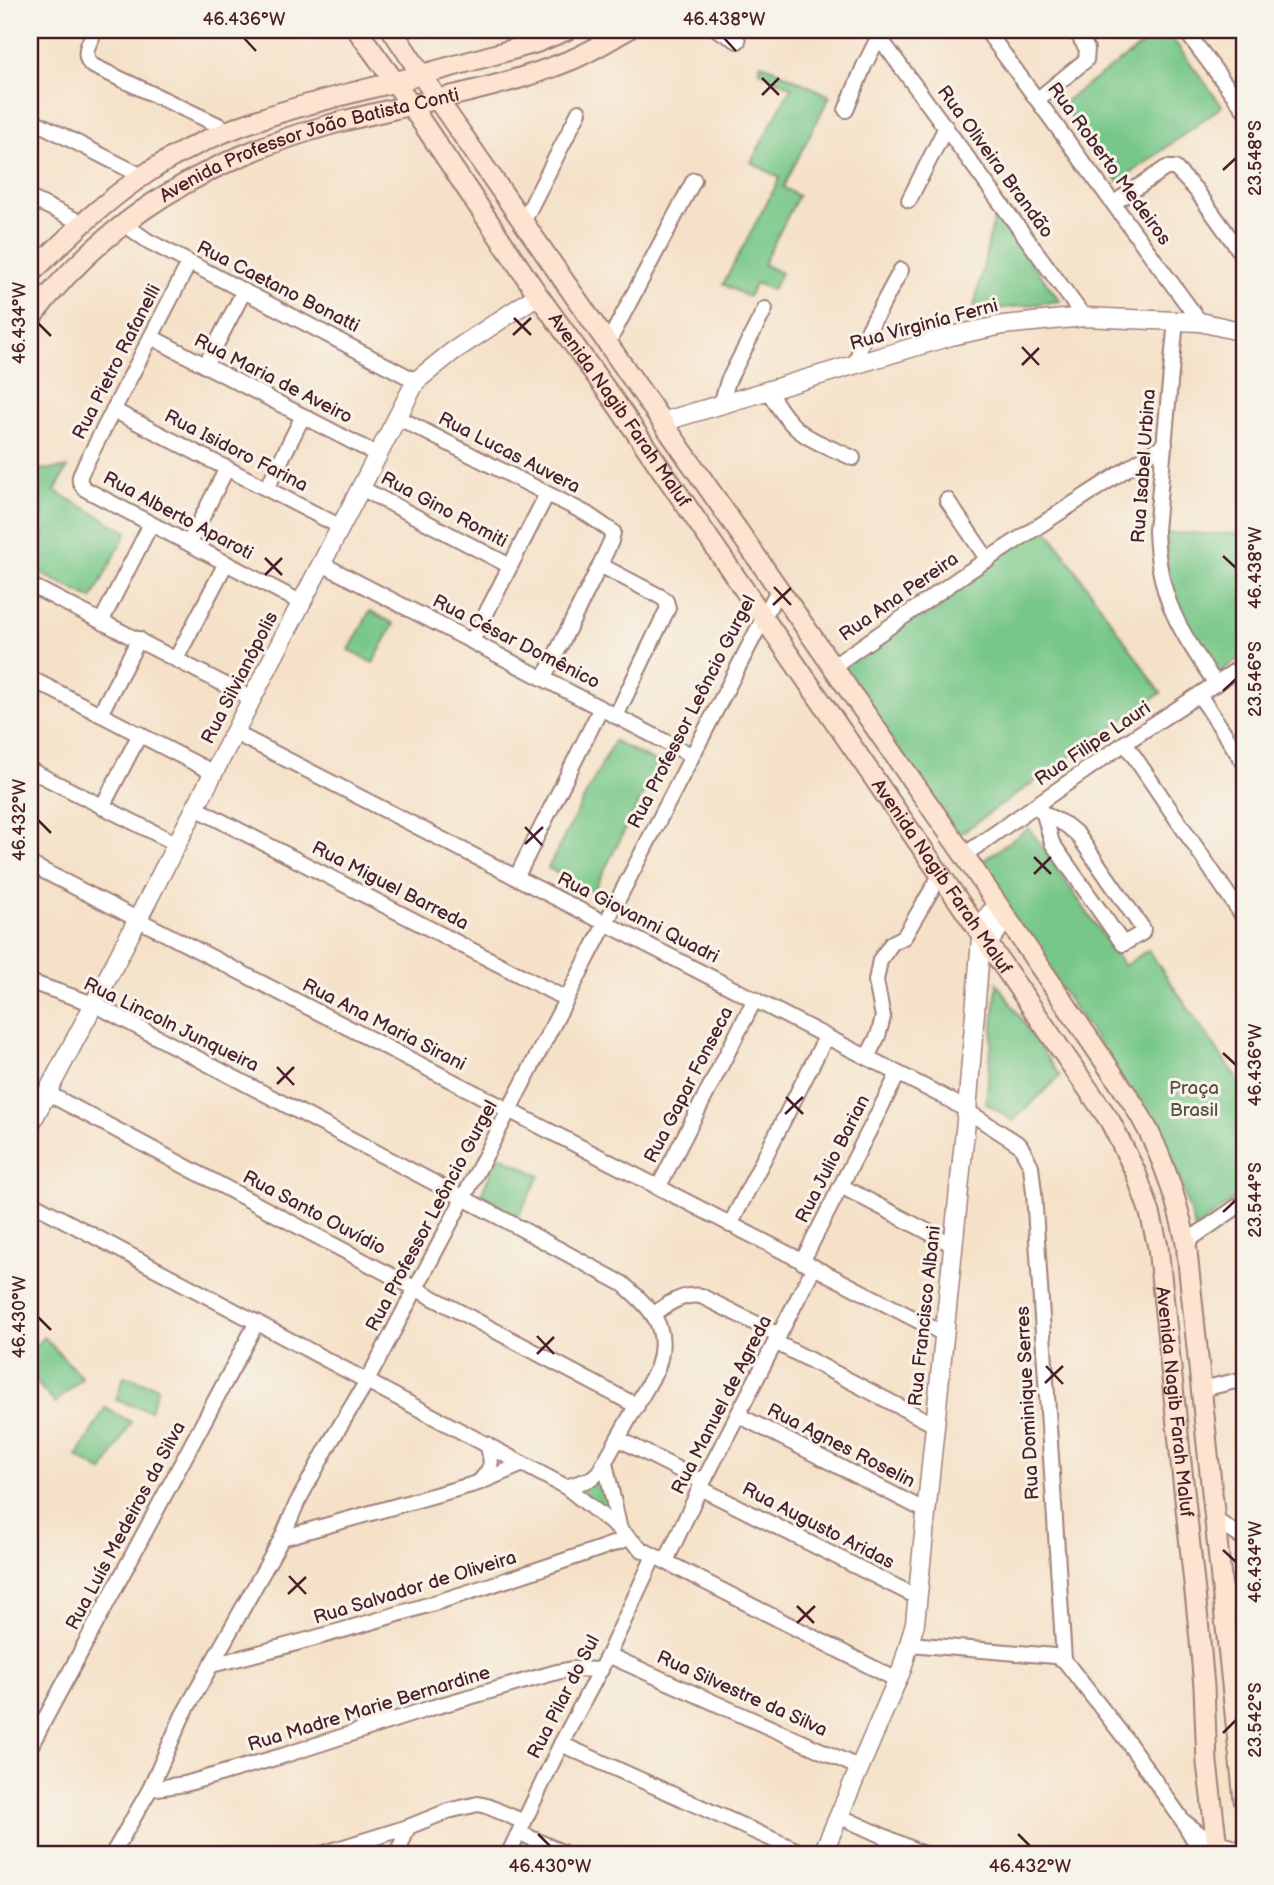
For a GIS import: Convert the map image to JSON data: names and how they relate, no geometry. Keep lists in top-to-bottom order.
{
  "streets": {
    "main road": ["Avenida Professor João Batista Conti", "Avenida Nagib Farah Maluf"],
    "street": [
      "Rua Oliveira Brandão",
      "Rua Roberto Medeiros",
      "Rua Caetano Bonatti",
      "Rua Virginía Ferni",
      "Rua Pietro Rafanelli",
      "Rua Maria de Aveiro",
      "Rua Isidoro Farina",
      "Rua Lucas Auvera",
      "Rua Isabel Urbina",
      "Rua Gino Romiti",
      "Rua Alberto Aparoti",
      "Rua Ana Pereira",
      "Rua César Domênico",
      "Rua Silvianópolis",
      "Rua Professor Leôncio Gurgel",
      "Rua Filipe Lauri",
      "Rua Miguel Barreda",
      "Rua Giovanni Quadri",
      "Rua Lincoln Junqueira",
      "Rua Ana Maria Sirani",
      "Rua Gapar Fonseca",
      "Rua Julio Barian",
      "Rua Santo Ouvídio",
      "Rua Francisco Albani",
      "Rua Dominique Serres",
      "Rua Manuel de Agreda",
      "Rua Agnes Roselin",
      "Rua Luís Medeiros da Silva",
      "Rua Augusto Aridas",
      "Rua Salvador de Oliveira",
      "Rua Silvestre da Silva",
      "Rua Pilar do Sul",
      "Rua Madre Marie Bernardine"
    ]
  },
  "crossings": [
    ["Avenida Professor João Batista Conti", "Rua Caetano Bonatti"],
    ["Avenida Professor João Batista Conti", "Avenida Nagib Farah Maluf"],
    ["Rua Oliveira Brandão", "Rua Virginía Ferni"],
    ["Rua Roberto Medeiros", "Rua Virginía Ferni"],
    ["Rua Caetano Bonatti", "Rua Pietro Rafanelli"],
    ["Rua Caetano Bonatti", "Rua Silvianópolis"],
    ["Rua Virginía Ferni", "Avenida Nagib Farah Maluf"],
    ["Rua Virginía Ferni", "Rua Isabel Urbina"],
    ["Rua Pietro Rafanelli", "Rua Maria de Aveiro"],
    ["Rua Pietro Rafanelli", "Rua Isidoro Farina"],
    ["Rua Pietro Rafanelli", "Rua Alberto Aparoti"],
    ["Rua Maria de Aveiro", "Rua Silvianópolis"],
    ["Avenida Nagib Farah Maluf", "Rua Ana Pereira"],
    ["Avenida Nagib Farah Maluf", "Rua Silvianópolis"],
    ["Avenida Nagib Farah Maluf", "Rua Professor Leôncio Gurgel"],
    ["Avenida Nagib Farah Maluf", "Rua Filipe Lauri"],
    ["Avenida Nagib Farah Maluf", "Rua Francisco Albani"],
    ["Rua Isidoro Farina", "Rua Silvianópolis"],
    ["Rua Lucas Auvera", "Rua Silvianópolis"],
    ["Rua Isabel Urbina", "Rua Ana Pereira"],
    ["Rua Isabel Urbina", "Rua Filipe Lauri"],
    ["Rua Gino Romiti", "Rua Silvianópolis"],
    ["Rua Alberto Aparoti", "Rua Silvianópolis"],
    ["Rua César Domênico", "Rua Silvianópolis"],
    ["Rua César Domênico", "Rua Professor Leôncio Gurgel"],
    ["Rua Silvianópolis", "Rua Miguel Barreda"],
    ["Rua Silvianópolis", "Rua Giovanni Quadri"],
    ["Rua Silvianópolis", "Rua Lincoln Junqueira"],
    ["Rua Silvianópolis", "Rua Ana Maria Sirani"],
    ["Rua Silvianópolis", "Rua Santo Ouvídio"],
    ["Rua Professor Leôncio Gurgel", "Rua Miguel Barreda"],
    ["Rua Professor Leôncio Gurgel", "Rua Giovanni Quadri"],
    ["Rua Professor Leôncio Gurgel", "Rua Lincoln Junqueira"],
    ["Rua Professor Leôncio Gurgel", "Rua Ana Maria Sirani"],
    ["Rua Professor Leôncio Gurgel", "Rua Santo Ouvídio"],
    ["Rua Professor Leôncio Gurgel", "Rua Salvador de Oliveira"],
    ["Rua Professor Leôncio Gurgel", "Rua Madre Marie Bernardine"],
    ["Rua Giovanni Quadri", "Rua Gapar Fonseca"],
    ["Rua Giovanni Quadri", "Rua Julio Barian"],
    ["Rua Giovanni Quadri", "Rua Francisco Albani"],
    ["Rua Giovanni Quadri", "Rua Dominique Serres"],
    ["Rua Lincoln Junqueira", "Rua Santo Ouvídio"],
    ["Rua Lincoln Junqueira", "Rua Augusto Aridas"],
    ["Rua Ana Maria Sirani", "Rua Gapar Fonseca"],
    ["Rua Ana Maria Sirani", "Rua Julio Barian"],
    ["Rua Ana Maria Sirani", "Rua Francisco Albani"],
    ["Rua Ana Maria Sirani", "Rua Manuel de Agreda"],
    ["Rua Julio Barian", "Rua Manuel de Agreda"],
    ["Rua Francisco Albani", "Rua Agnes Roselin"],
    ["Rua Francisco Albani", "Rua Augusto Aridas"],
    ["Rua Francisco Albani", "Rua Silvestre da Silva"],
    ["Rua Manuel de Agreda", "Rua Agnes Roselin"],
    ["Rua Manuel de Agreda", "Rua Augusto Aridas"],
    ["Rua Manuel de Agreda", "Rua Pilar do Sul"],
    ["Rua Silvestre da Silva", "Rua Pilar do Sul"],
    ["Rua Pilar do Sul", "Rua Madre Marie Bernardine"]
  ],
  "parks": ["Praça Brasil"],
  "coordinates": [
    "46.436°W",
    "46.438°W",
    "23.548°S",
    "46.434°W",
    "23.546°S",
    "46.432°W",
    "23.544°S",
    "46.430°W",
    "23.542°S"
  ]
}
